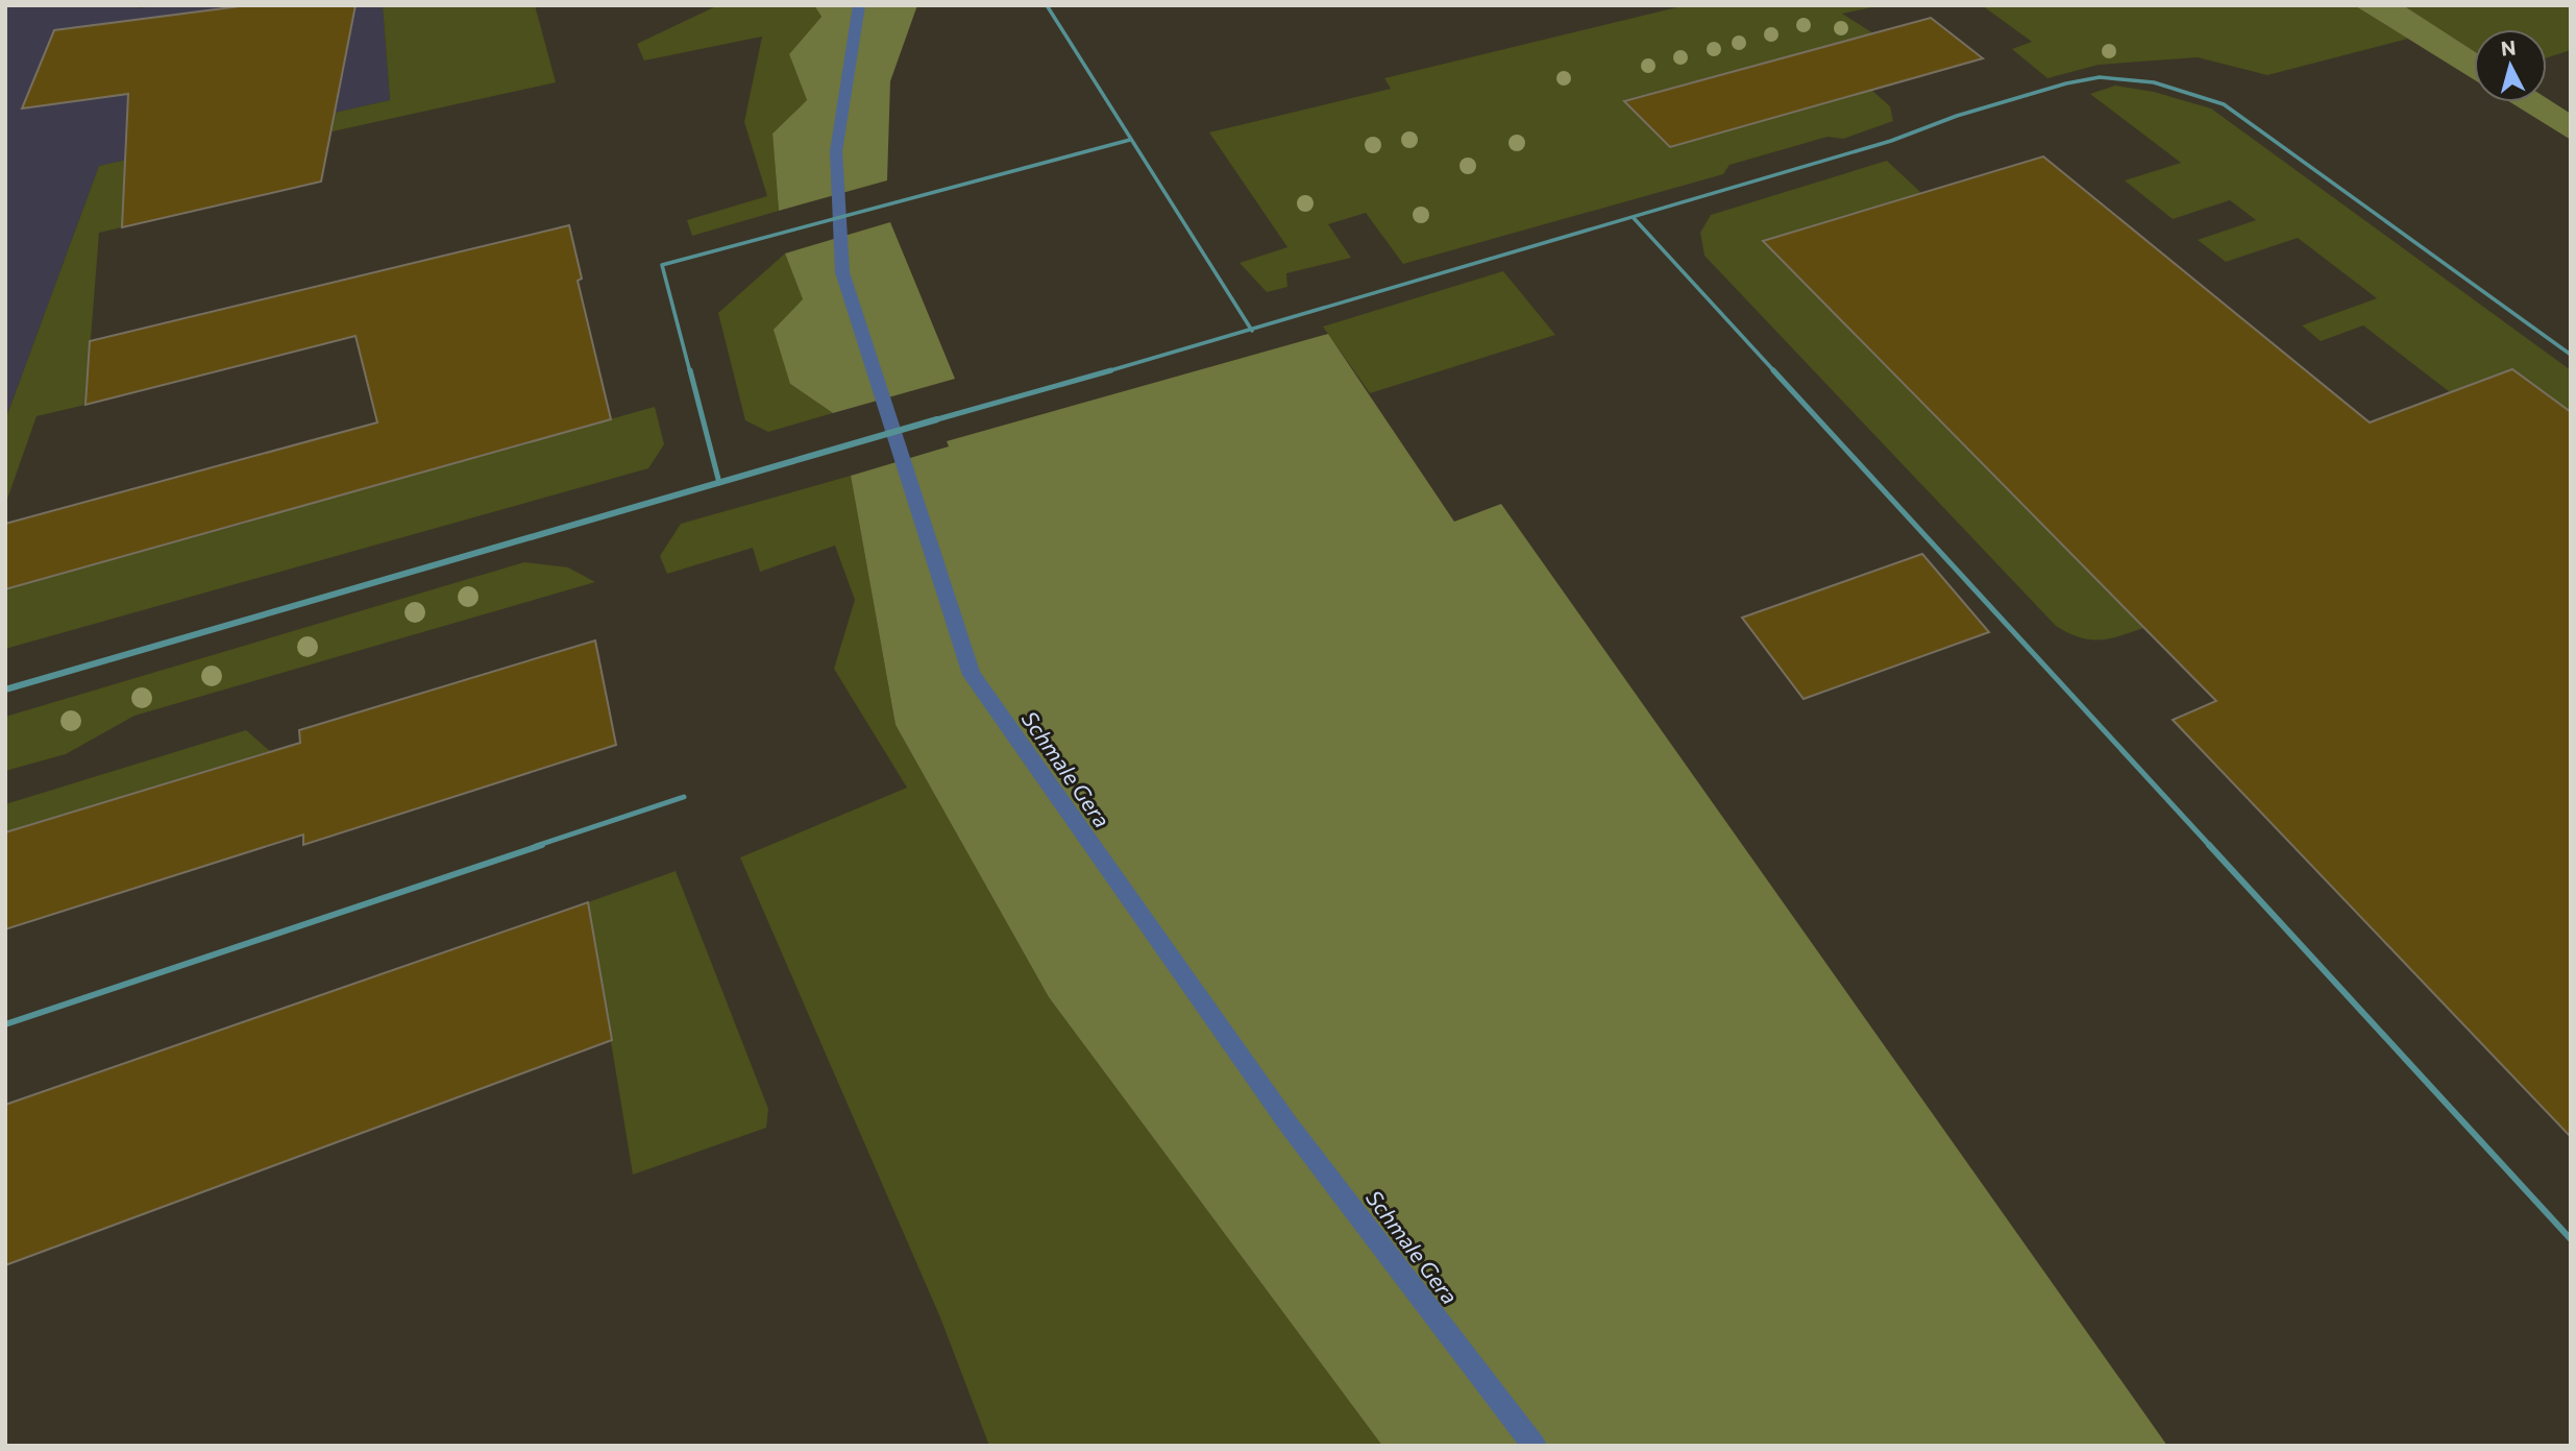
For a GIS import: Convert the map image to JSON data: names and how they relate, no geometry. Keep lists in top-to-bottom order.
{
  "water": ["Schmale Gera"],
  "north": "top"
}
